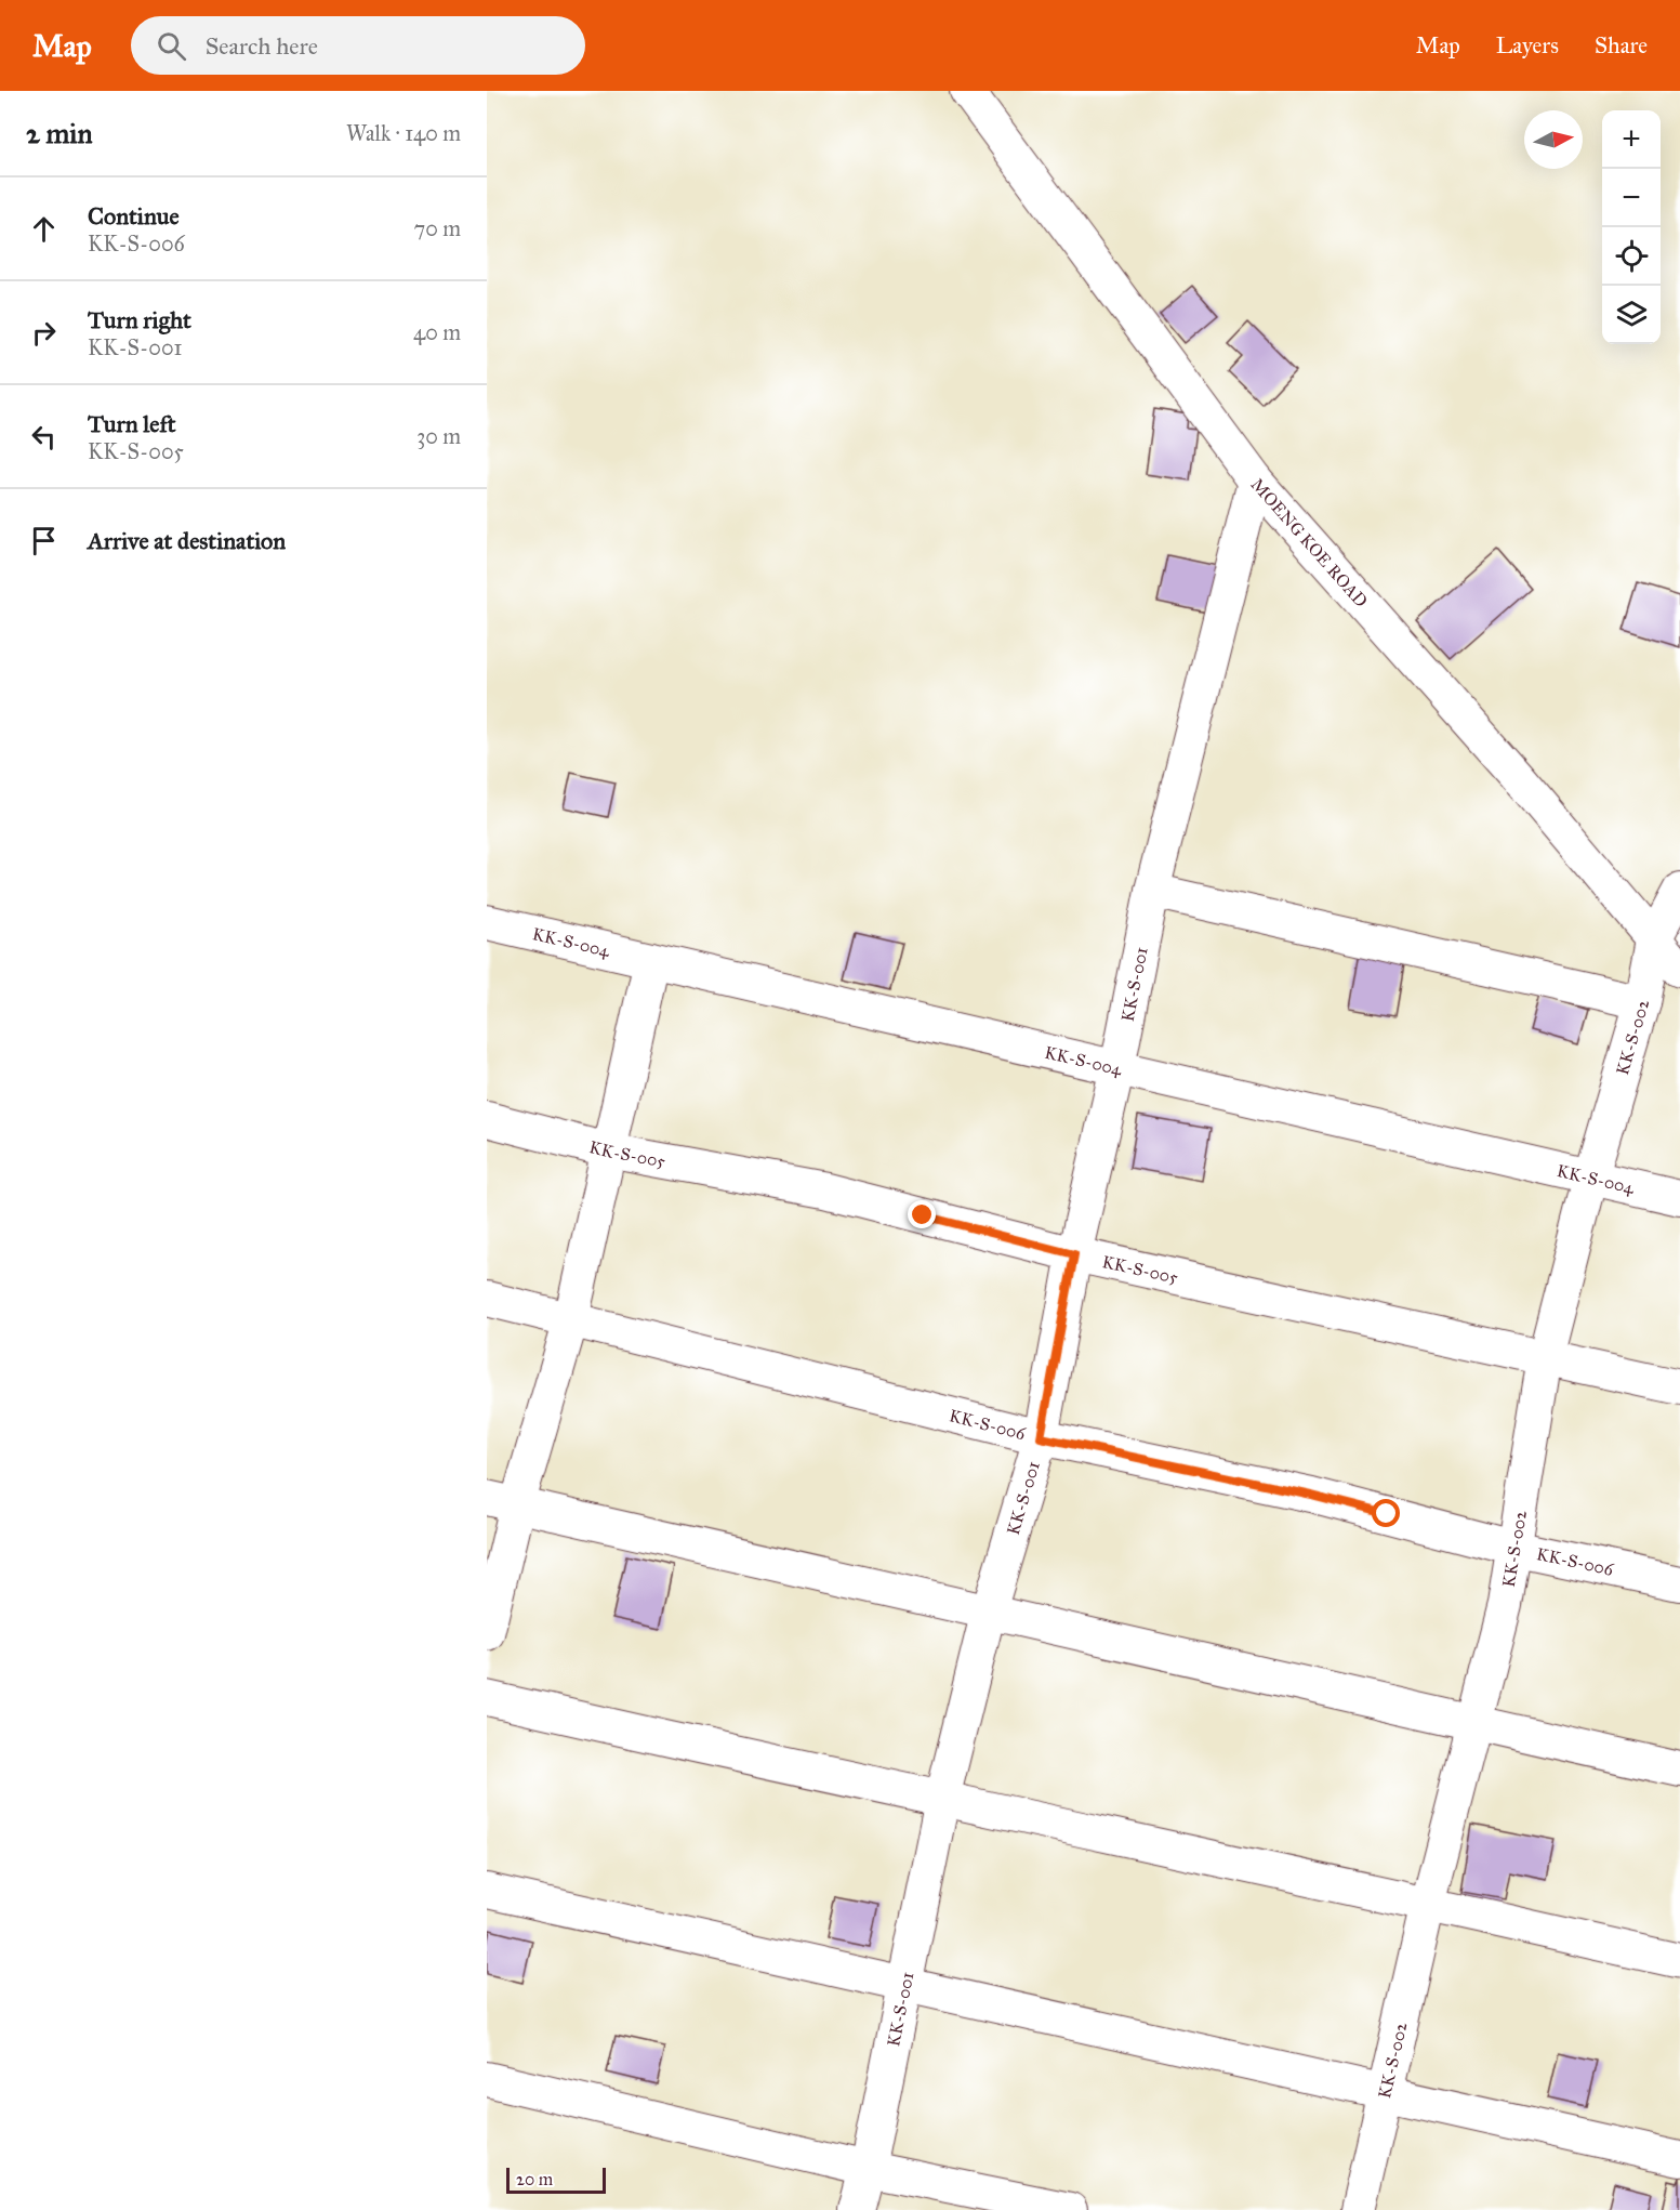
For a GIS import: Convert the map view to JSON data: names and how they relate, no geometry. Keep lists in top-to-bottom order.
{
  "streets": {
    "street": [
      "MOENG KOE ROAD",
      "KK-S-004",
      "KK-S-001",
      "KK-S-002",
      "KK-S-005",
      "KK-S-006"
    ]
  },
  "crossings": [
    ["MOENG KOE ROAD", "KK-S-001"],
    ["MOENG KOE ROAD", "KK-S-002"],
    ["KK-S-004", "KK-S-001"],
    ["KK-S-004", "KK-S-002"],
    ["KK-S-001", "KK-S-005"],
    ["KK-S-001", "KK-S-006"],
    ["KK-S-002", "KK-S-005"],
    ["KK-S-002", "KK-S-006"]
  ],
  "scale_bar": "20 m",
  "north": "right",
  "page": {
    "header": "Map",
    "search": "Search here",
    "nav": ["Map", "Layers", "Share"],
    "heading": ["2 min", "Walk · 140 m"],
    "map_buttons": ["+", "−"],
    "list": [
      ["Continue", "KK-S-006", "70 m"],
      ["Turn right", "KK-S-001", "40 m"],
      ["Turn left", "KK-S-005", "30 m"],
      "Arrive at destination"
    ],
    "scale": "20 m"
  }
}
